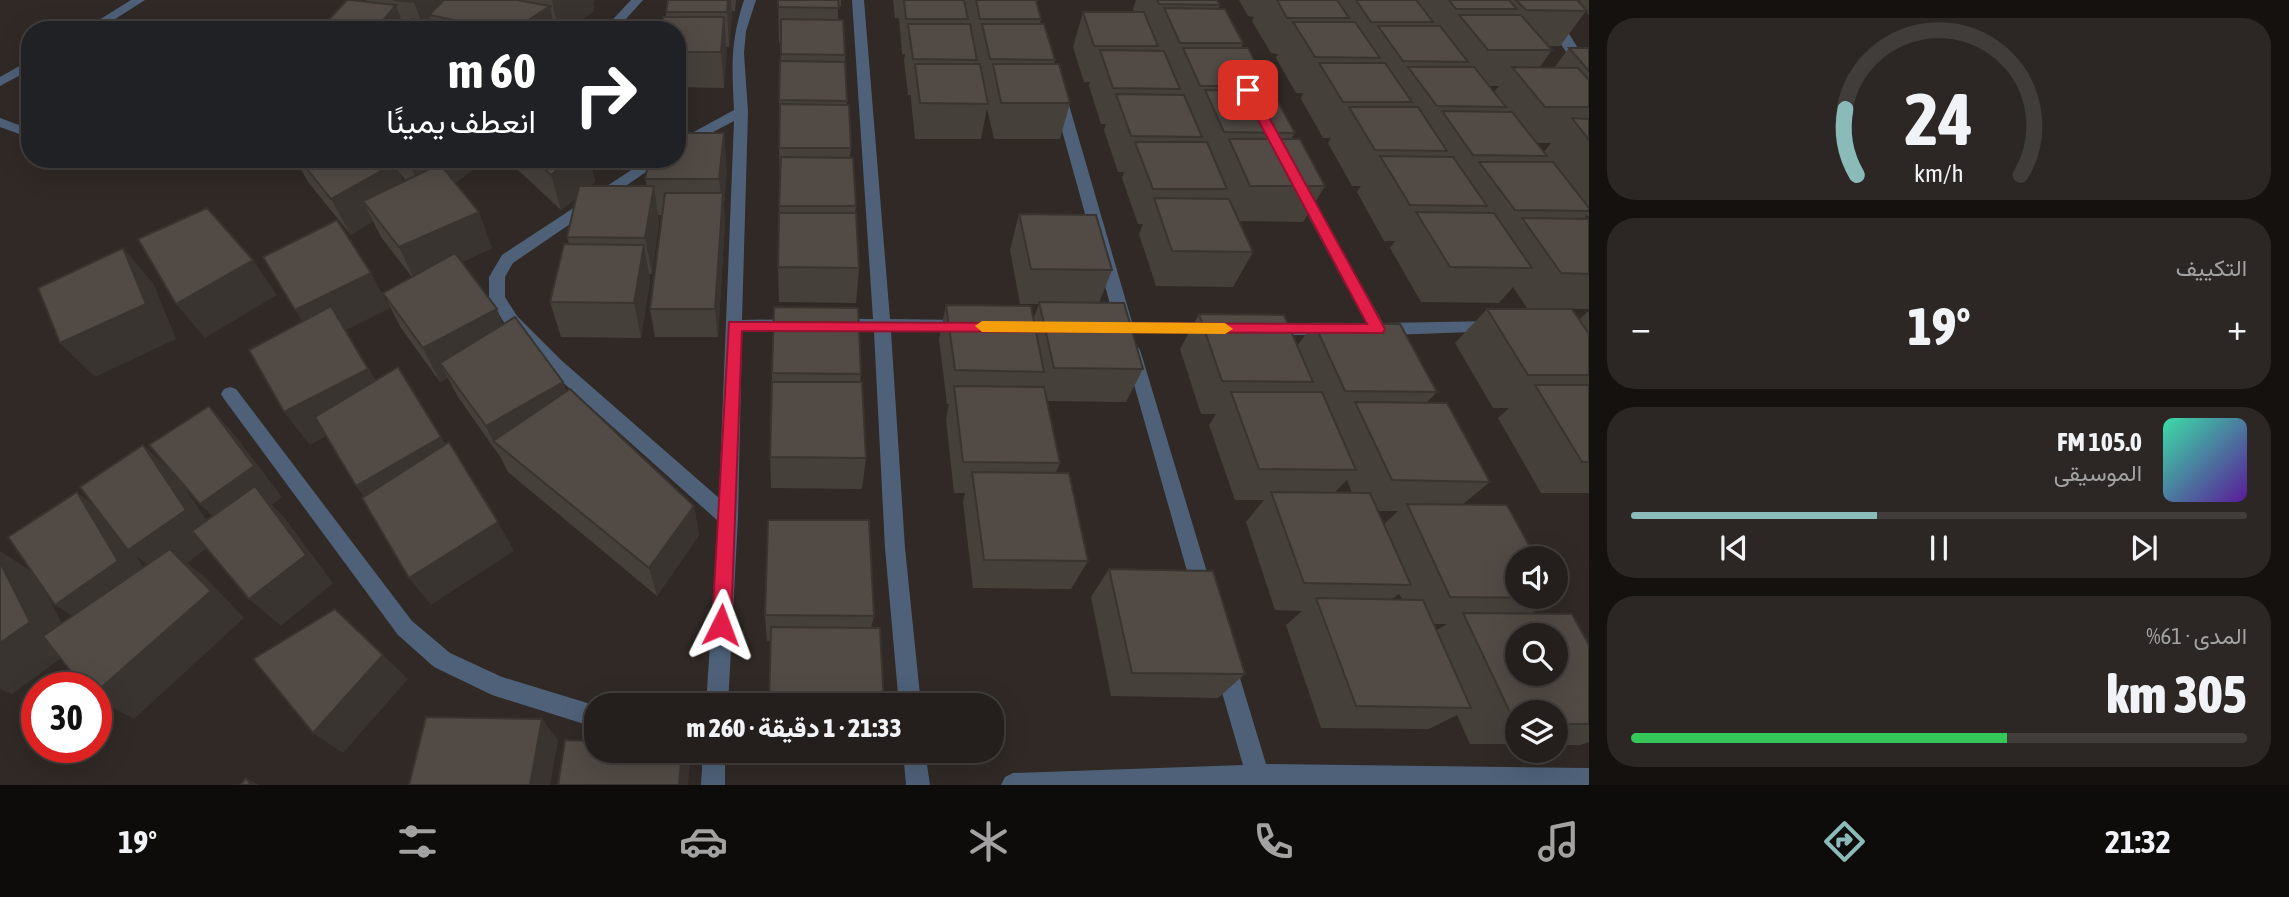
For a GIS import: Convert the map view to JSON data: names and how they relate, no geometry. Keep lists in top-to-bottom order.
{
  "page": {
    "turn": ["60 m", "انعطف يمينًا"],
    "tile": [
      "التكييف",
      ["المدى · 61%", "305 km"]
    ],
    "heat": ["−", "19°", "+"],
    "song": ["105.0 FM", "الموسيقى"],
    "limit": "30",
    "trip": "21:33 · 1 دقيقة · 260 m",
    "tabs": ["21:32", "19°"],
    "gauge": ["24", "km/h"]
  }
}
